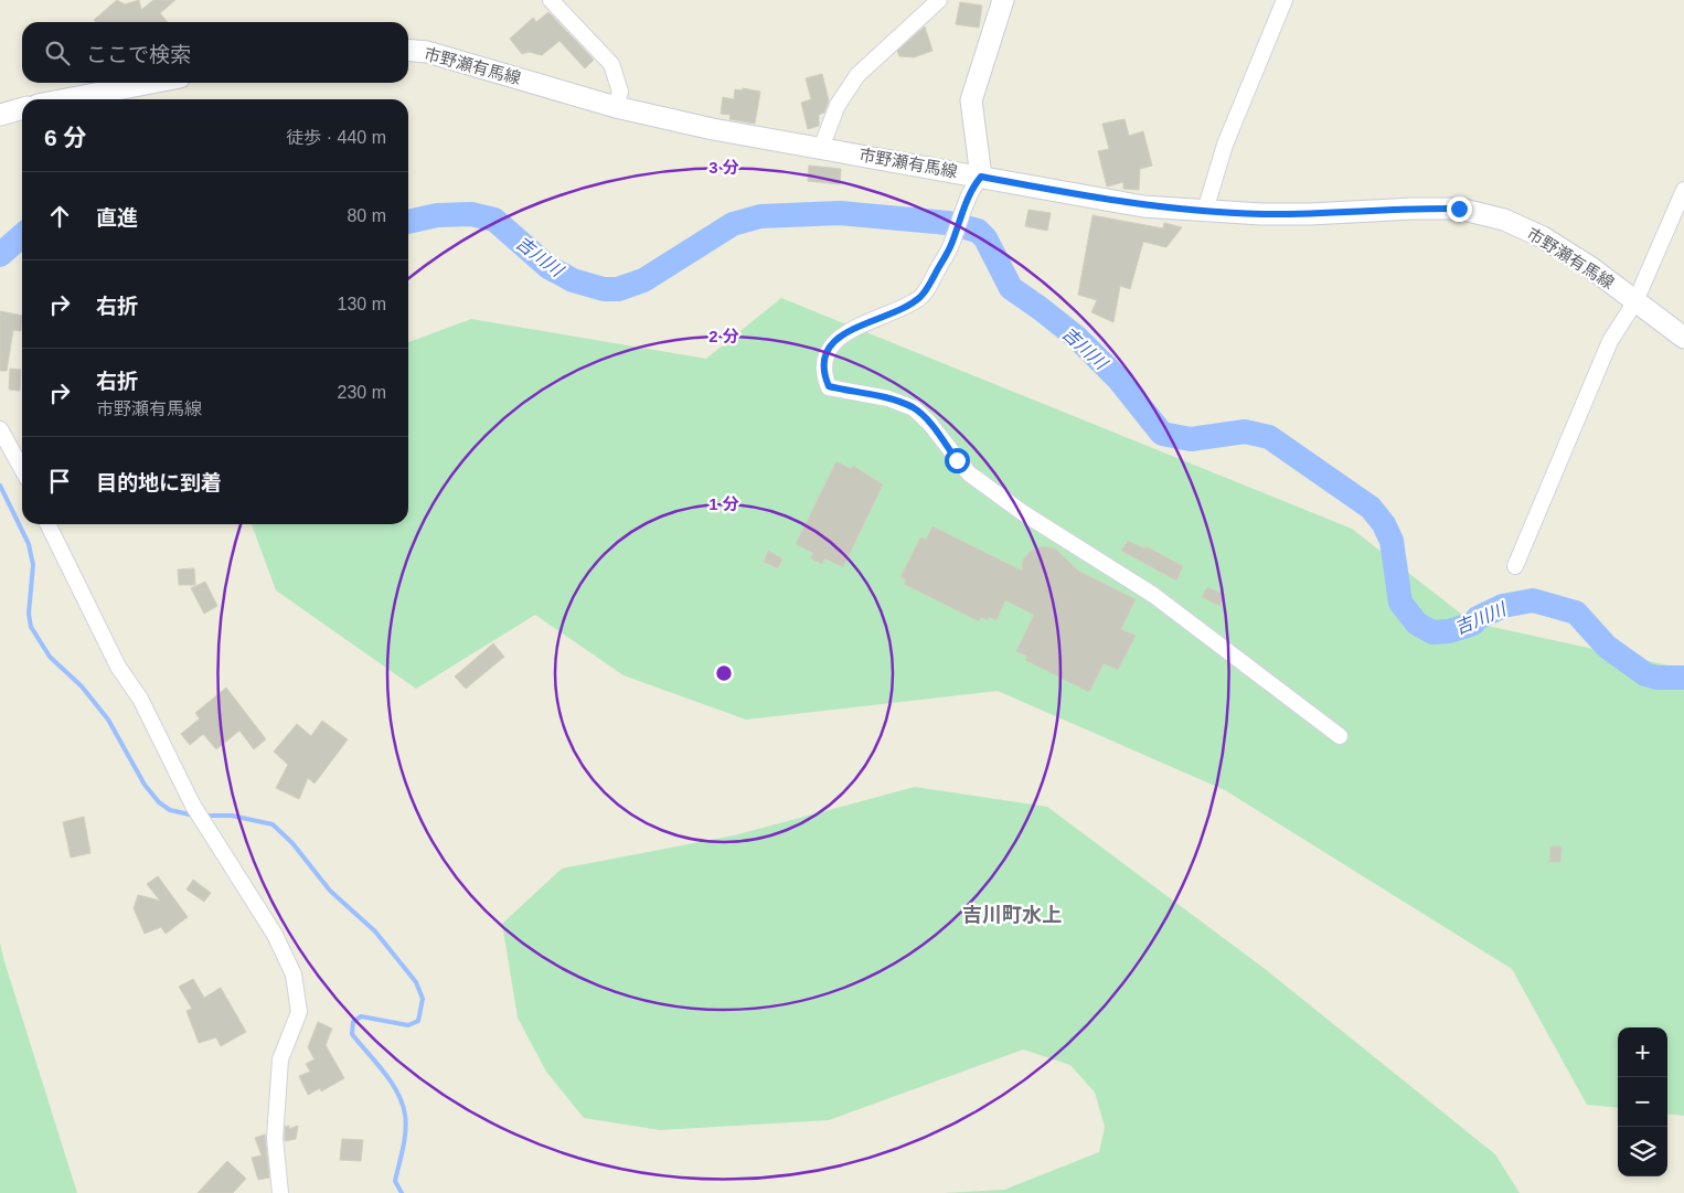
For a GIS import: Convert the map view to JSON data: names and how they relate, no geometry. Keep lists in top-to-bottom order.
{
  "streets": {
    "main road": ["市野瀬有馬線"]
  },
  "districts": ["吉川町水上"],
  "water": ["吉川川"],
  "page": {
    "search": "ここで検索",
    "heading": ["6 分", "徒歩 · 440 m"],
    "list": [
      ["直進", "80 m"],
      ["右折", "130 m"],
      ["右折", "市野瀬有馬線", "230 m"],
      "目的地に到着"
    ],
    "map_buttons": ["+", "−"]
  },
  "rings": ["3 分", "2 分", "1 分"]
}
